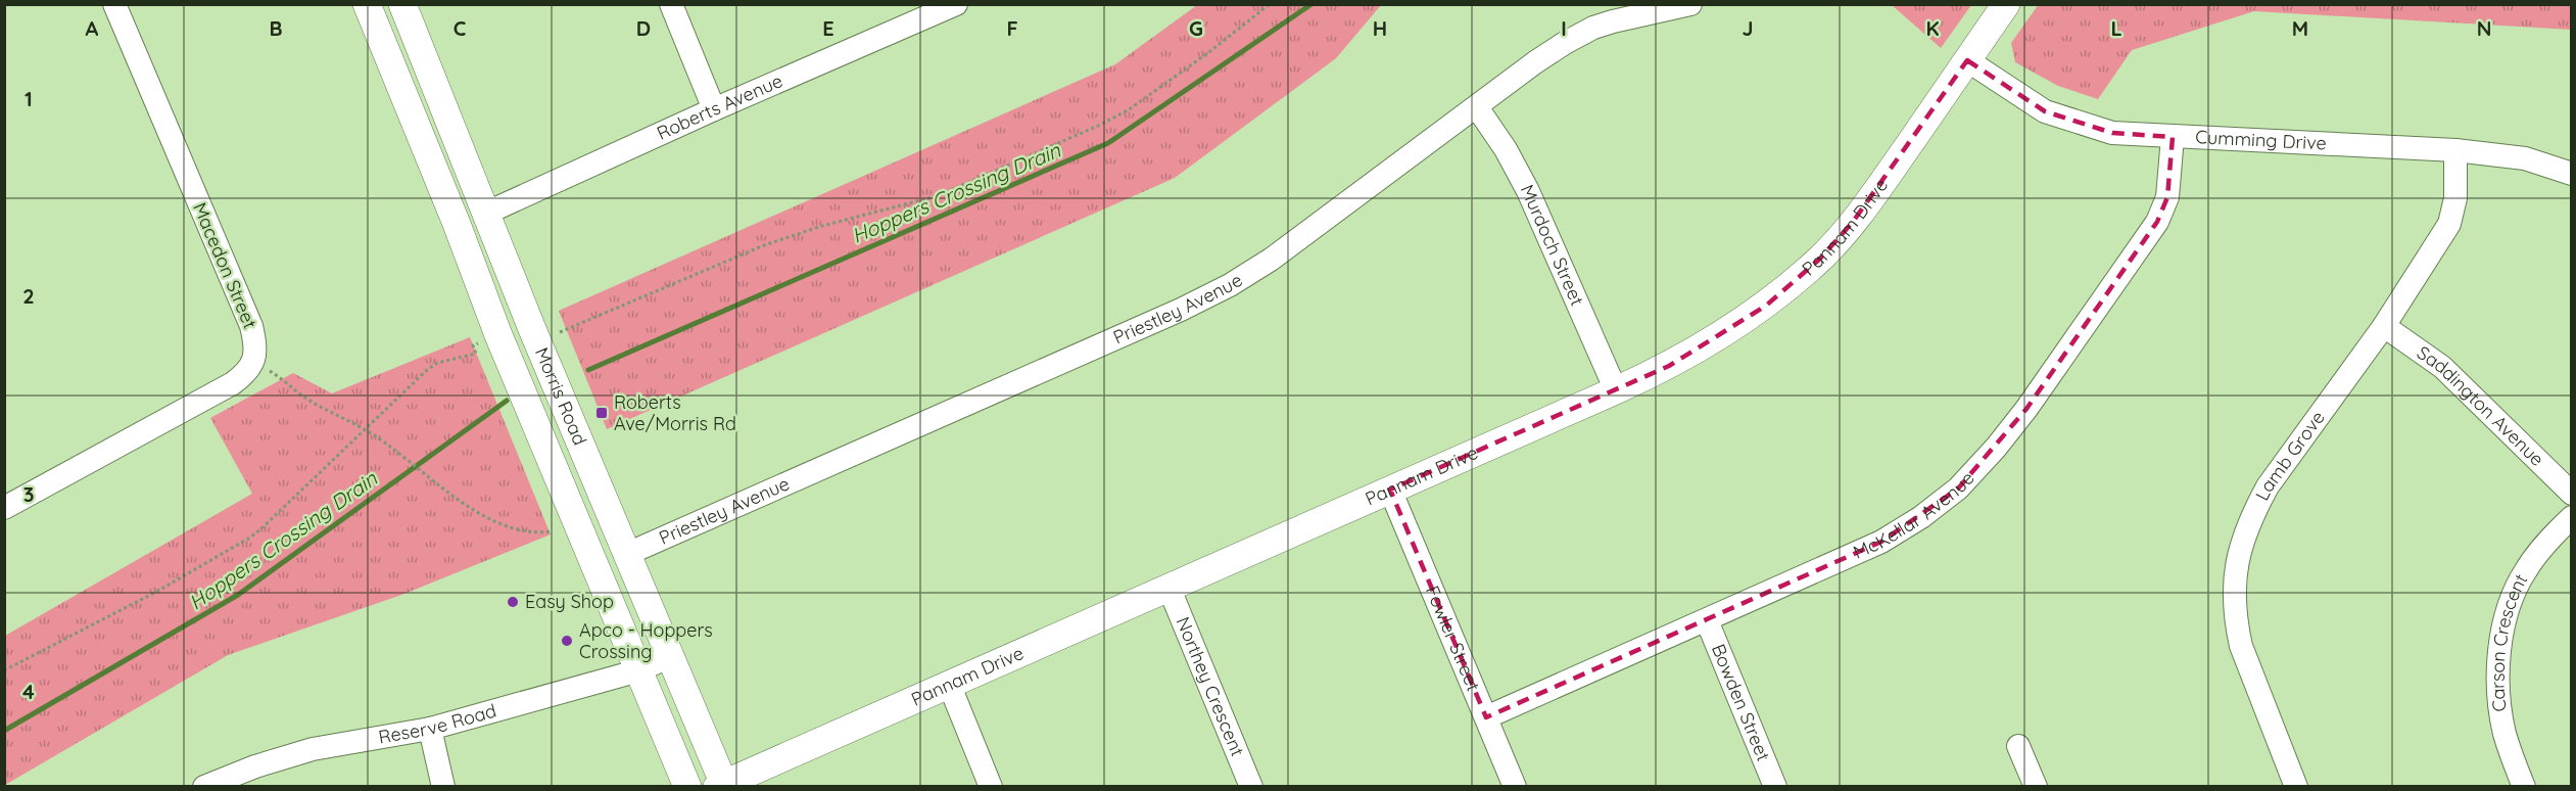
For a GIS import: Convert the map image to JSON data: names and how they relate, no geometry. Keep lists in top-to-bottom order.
{
  "streets": {
    "street": [
      "Roberts Avenue",
      "Cumming Drive",
      "Pannam Drive",
      "Murdoch Street",
      "Macedon Street",
      "Priestley Avenue",
      "Morris Road",
      "Saddington Avenue",
      "Lamb Grove",
      "McKellar Avenue",
      "Fowler Street",
      "Carson Crescent",
      "Northey Crescent",
      "Bowden Street",
      "Reserve Road"
    ]
  },
  "crossings": [
    ["Roberts Avenue", "Morris Road"],
    ["Cumming Drive", "Pannam Drive"],
    ["Cumming Drive", "Lamb Grove"],
    ["Cumming Drive", "McKellar Avenue"],
    ["Pannam Drive", "Murdoch Street"],
    ["Pannam Drive", "Morris Road"],
    ["Pannam Drive", "Fowler Street"],
    ["Pannam Drive", "Northey Crescent"],
    ["Murdoch Street", "Priestley Avenue"],
    ["Priestley Avenue", "Morris Road"],
    ["Morris Road", "Reserve Road"],
    ["Saddington Avenue", "Lamb Grove"],
    ["McKellar Avenue", "Fowler Street"],
    ["McKellar Avenue", "Bowden Street"]
  ],
  "water": ["Hoppers Crossing Drain"],
  "places": {
    "transit": ["Roberts Ave/Morris Rd"],
    "other": ["Easy Shop", "Apco - Hoppers Crossing"]
  },
  "grid": {
    "columns": [
      "A",
      "B",
      "C",
      "D",
      "E",
      "F",
      "G",
      "H",
      "I",
      "J",
      "K",
      "L",
      "M",
      "N"
    ],
    "rows": [
      "1",
      "2",
      "3",
      "4"
    ]
  }
}
